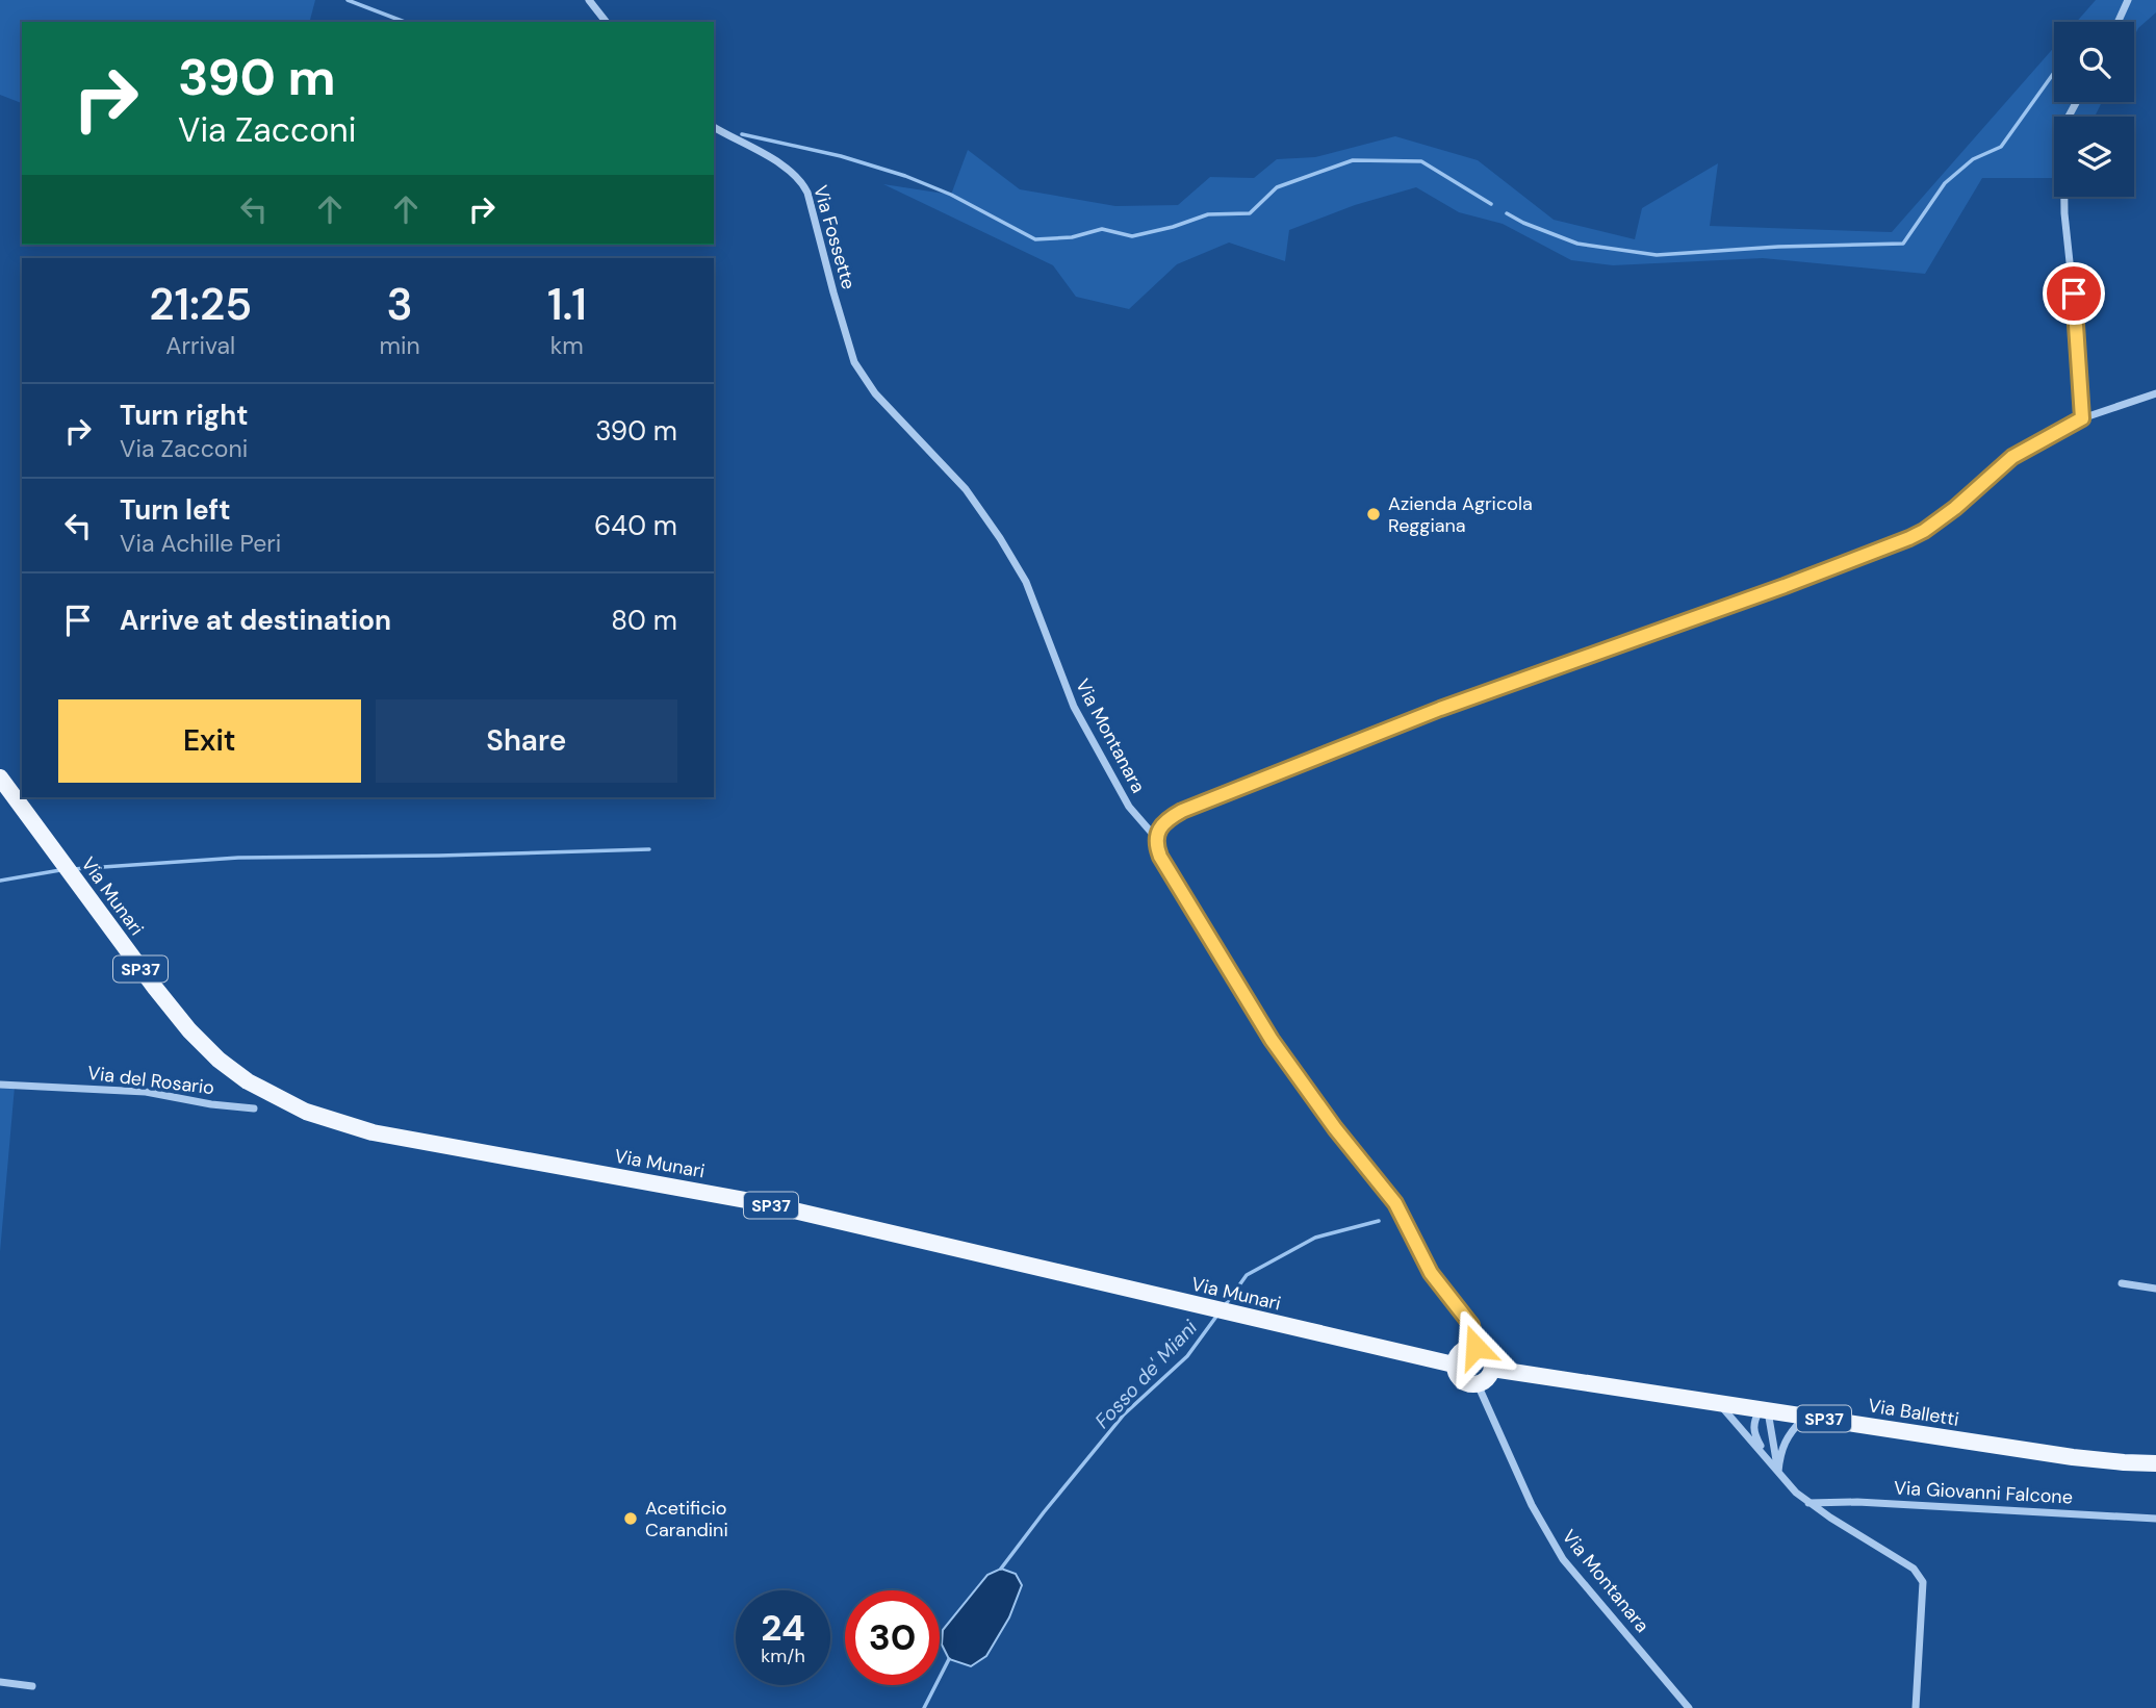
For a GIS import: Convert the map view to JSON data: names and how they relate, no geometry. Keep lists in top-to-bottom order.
{
  "streets": {
    "main road": ["Via Munari", "SP37", "Via Balletti"],
    "street": [
      "Via Fossette",
      "Via Montanara",
      "Via del Rosario",
      "Via Giovanni Falcone"
    ]
  },
  "crossings": [
    ["Via Fossette", "Via Montanara"],
    ["Via Montanara", "Via Munari"],
    ["Via Montanara", "Via Balletti"],
    ["Via Munari", "Via Balletti"]
  ],
  "water": ["Fosso de' Miani"],
  "places": ["Azienda Agricola Reggiana", "Acetificio Carandini"],
  "page": {
    "turn": ["390 m", "Via Zacconi"],
    "eta": [
      "21:25",
      "Arrival",
      "3",
      "min",
      "1.1",
      "km"
    ],
    "list": [
      {
        "name": "Turn right",
        "note": "Via Zacconi",
        "value": "390 m"
      },
      {
        "name": "Turn left",
        "note": "Via Achille Peri",
        "value": "640 m"
      },
      {
        "name": "Arrive at destination",
        "value": "80 m"
      }
    ],
    "buttons": ["Exit", "Share"],
    "speed": "24 km/h",
    "limit": "30"
  }
}
